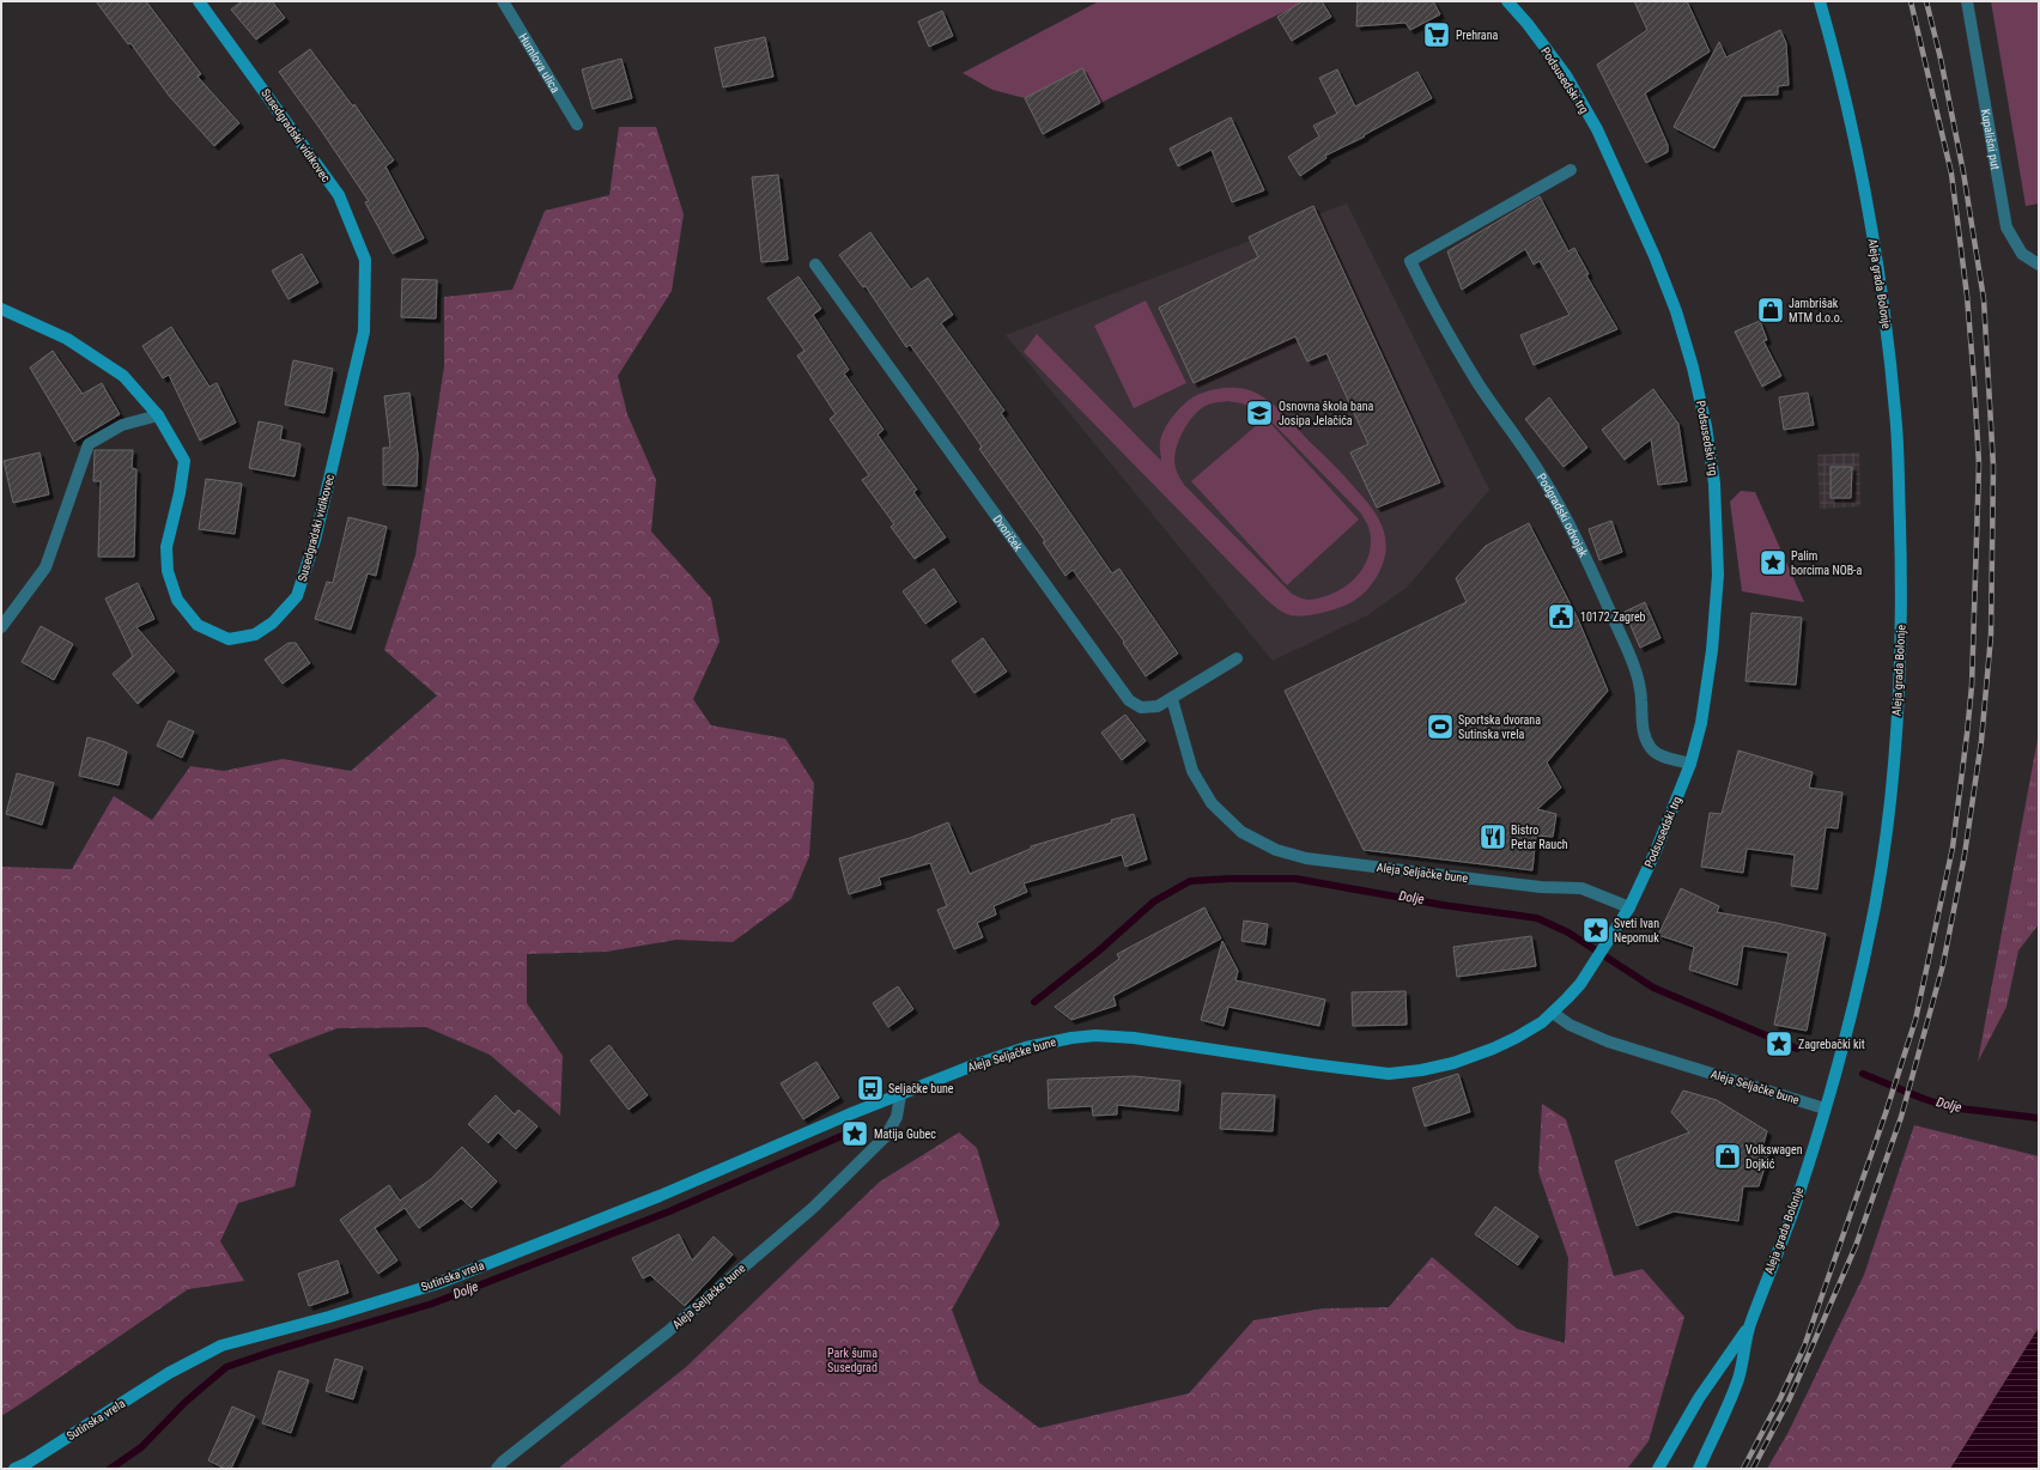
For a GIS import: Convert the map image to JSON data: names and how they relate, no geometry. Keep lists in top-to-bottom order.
{
  "streets": {
    "street": [
      "Humlova ulica",
      "Podsusedski trg",
      "Susedgradski vidikovec",
      "Kupališni put",
      "Aleja grada Bolonje",
      "Podgradski odvojak",
      "Dvoriček",
      "Aleja Seljačke bune",
      "Sutinska vrela"
    ]
  },
  "crossings": [
    ["Podsusedski trg", "Podgradski odvojak"],
    ["Podsusedski trg", "Aleja Seljačke bune"],
    ["Aleja grada Bolonje", "Aleja Seljačke bune"],
    ["Dvoriček", "Aleja Seljačke bune"],
    ["Aleja Seljačke bune", "Sutinska vrela"]
  ],
  "water": ["Dolje"],
  "parks": ["Park šuma Susedgrad"],
  "places": {
    "supermarket": ["Prehrana"],
    "shop": ["Jambrišak MTM d.o.o.", "Volkswagen Dojkić"],
    "school or university": ["Osnovna škola bana Josipa Jelačića"],
    "place": [
      "Palim borcima NOB-a",
      "Sveti Ivan Nepomuk",
      "Zagrebački kit",
      "Matija Gubec"
    ],
    "public building": ["10172 Zagreb"],
    "sports": ["Sportska dvorana Sutinska vrela"],
    "restaurant": ["Bistro Petar Rauch"],
    "bus stop": ["Seljačke bune"]
  }
}
